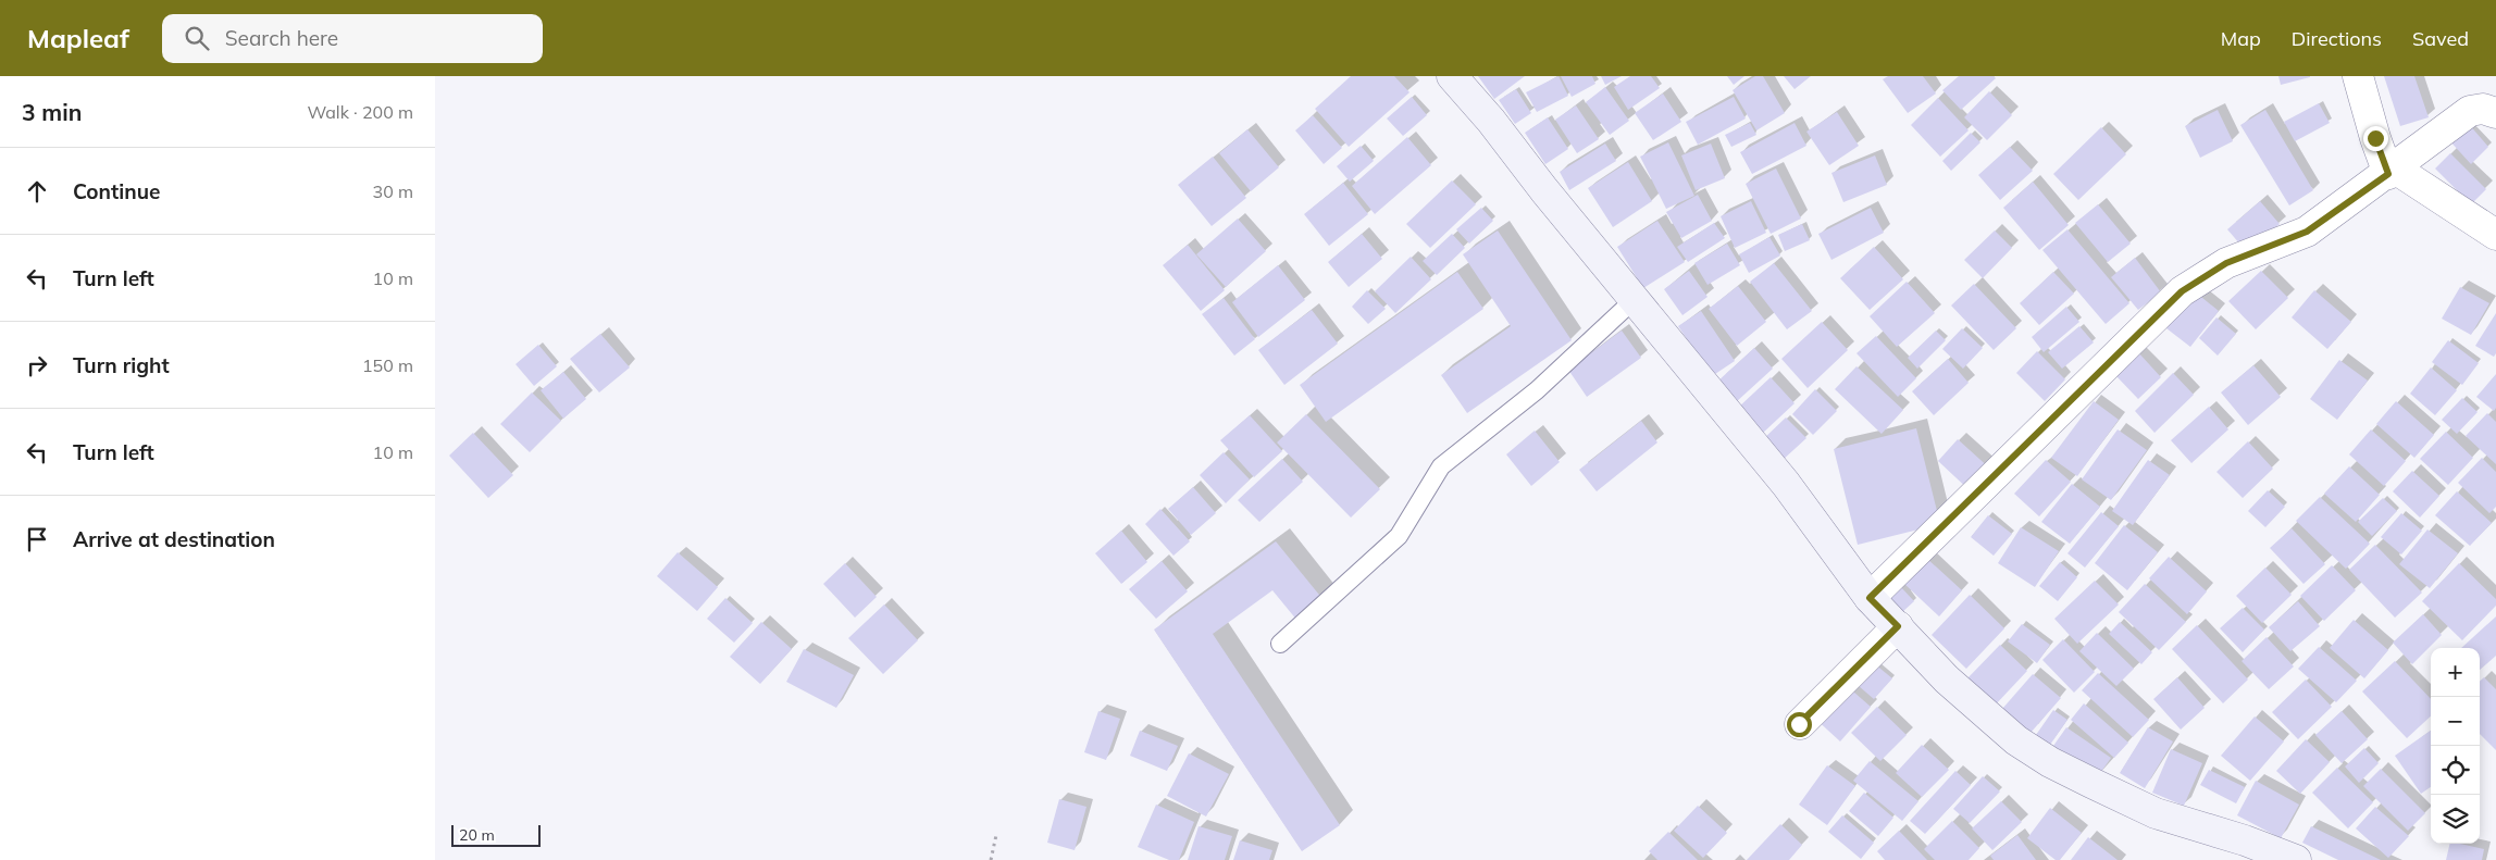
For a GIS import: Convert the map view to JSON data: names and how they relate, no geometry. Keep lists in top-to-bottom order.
{
  "scale_bar": "20 m",
  "page": {
    "header": "Mapleaf",
    "search": "Search here",
    "nav": ["Map", "Directions", "Saved"],
    "heading": ["3 min", "Walk · 200 m"],
    "list": [
      ["Continue", "30 m"],
      ["Turn left", "10 m"],
      ["Turn right", "150 m"],
      ["Turn left", "10 m"],
      "Arrive at destination"
    ],
    "map_buttons": ["+", "−"],
    "scale": "20 m"
  }
}
